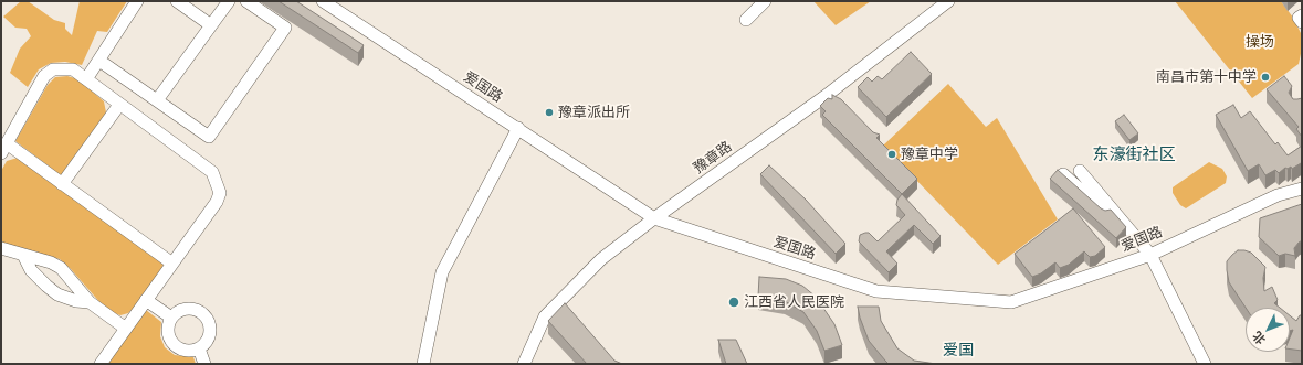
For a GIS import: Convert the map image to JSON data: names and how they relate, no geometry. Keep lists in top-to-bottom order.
{
  "streets": {
    "street": ["爱国路", "豫章路"]
  },
  "crossings": [
    ["爱国路", "豫章路"]
  ],
  "districts": ["东濠街社区", "爱国"],
  "parks": ["操场"],
  "places": [
    "南昌市第十中学",
    "豫章派出所",
    "豫章中学",
    "江西省人民医院"
  ],
  "north": "bottom left"
}
